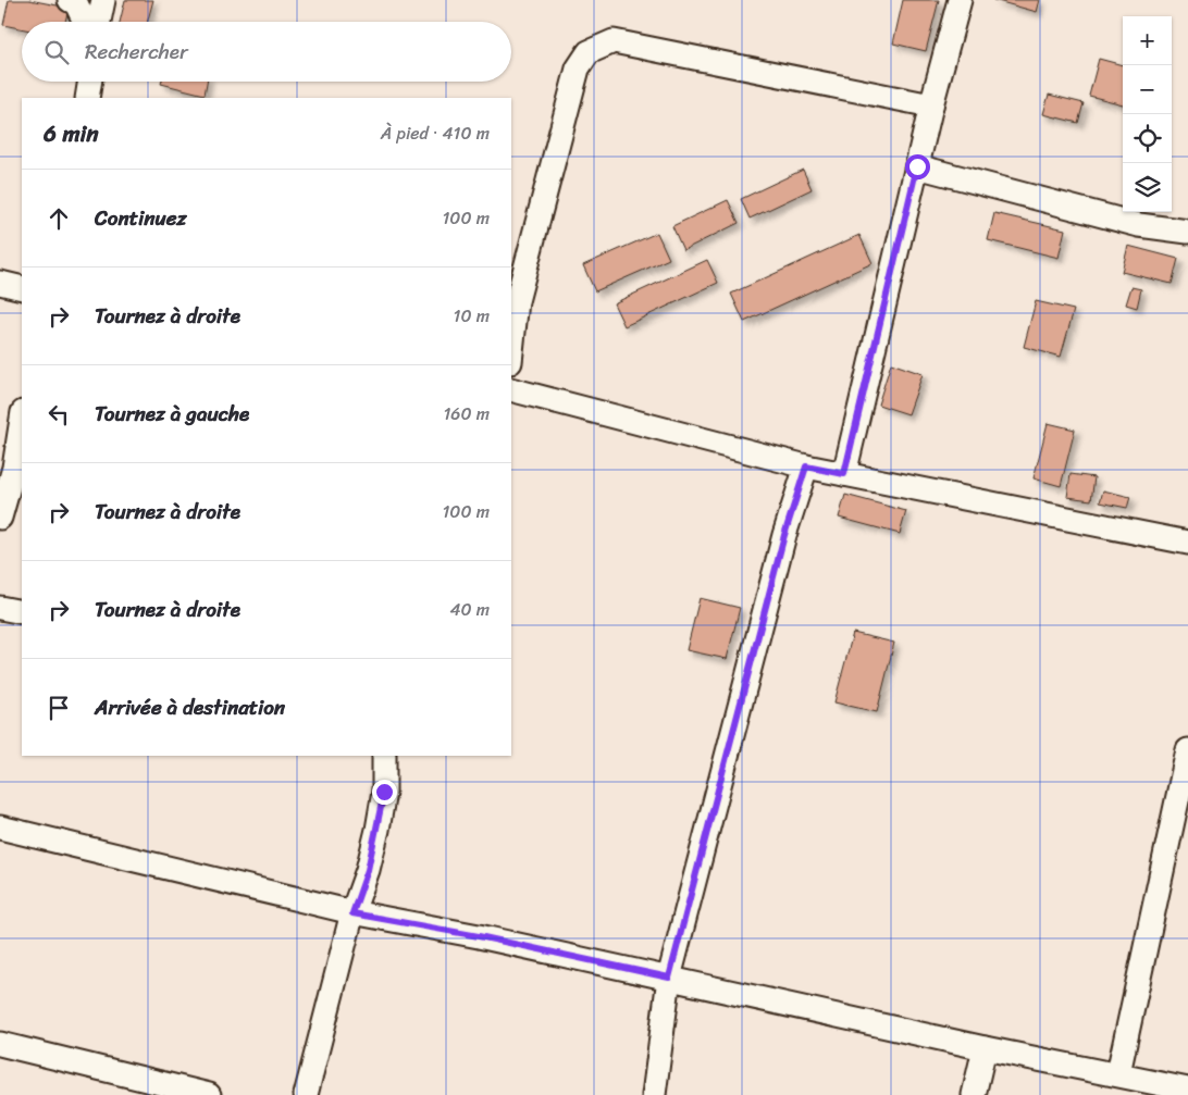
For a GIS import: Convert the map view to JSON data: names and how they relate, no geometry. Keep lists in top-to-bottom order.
{
  "page": {
    "map_buttons": ["+", "−"],
    "search": "Rechercher",
    "heading": ["6 min", "À pied · 410 m"],
    "list": [
      ["Continuez", "100 m"],
      ["Tournez à droite", "10 m"],
      ["Tournez à gauche", "160 m"],
      ["Tournez à droite", "100 m"],
      ["Tournez à droite", "40 m"],
      "Arrivée à destination"
    ]
  }
}
